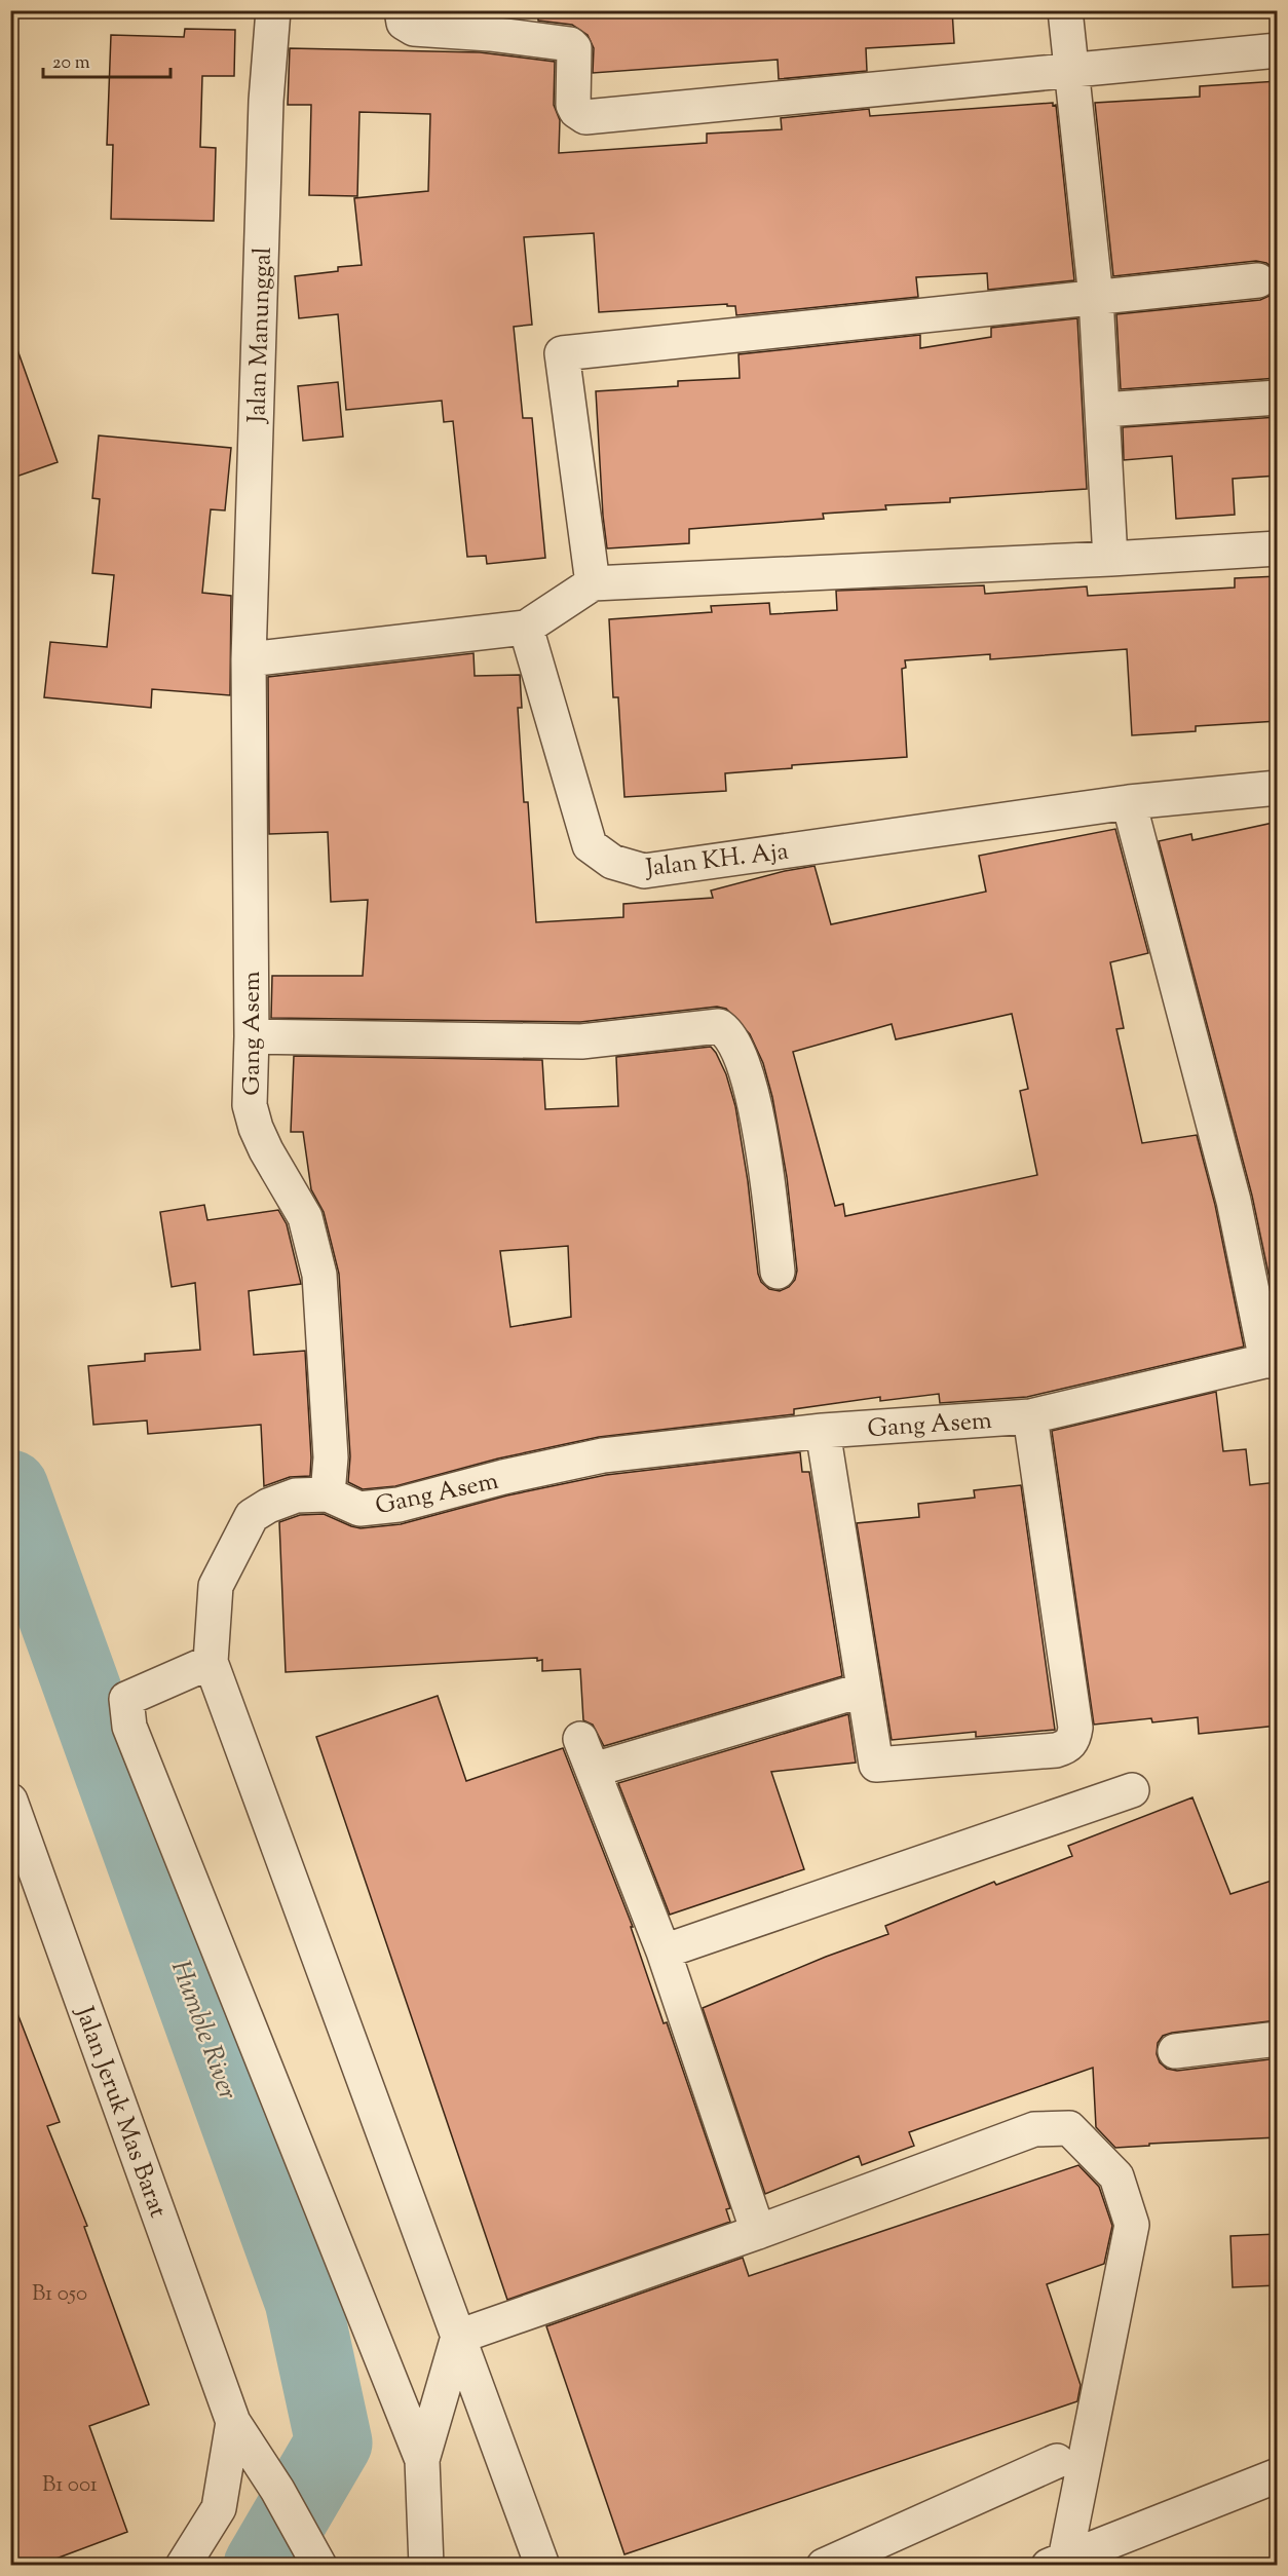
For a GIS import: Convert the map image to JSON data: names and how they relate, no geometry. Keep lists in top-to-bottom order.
{
  "streets": {
    "street": [
      "Jalan Manunggal",
      "Jalan KH. Aja",
      "Gang Asem",
      "Jalan Jeruk Mas Barat"
    ]
  },
  "crossings": [
    ["Jalan Manunggal", "Gang Asem"]
  ],
  "water": ["Humble River"],
  "house_numbers": ["B1 050", "B1 001"],
  "scale_bar": "20 m"
}
